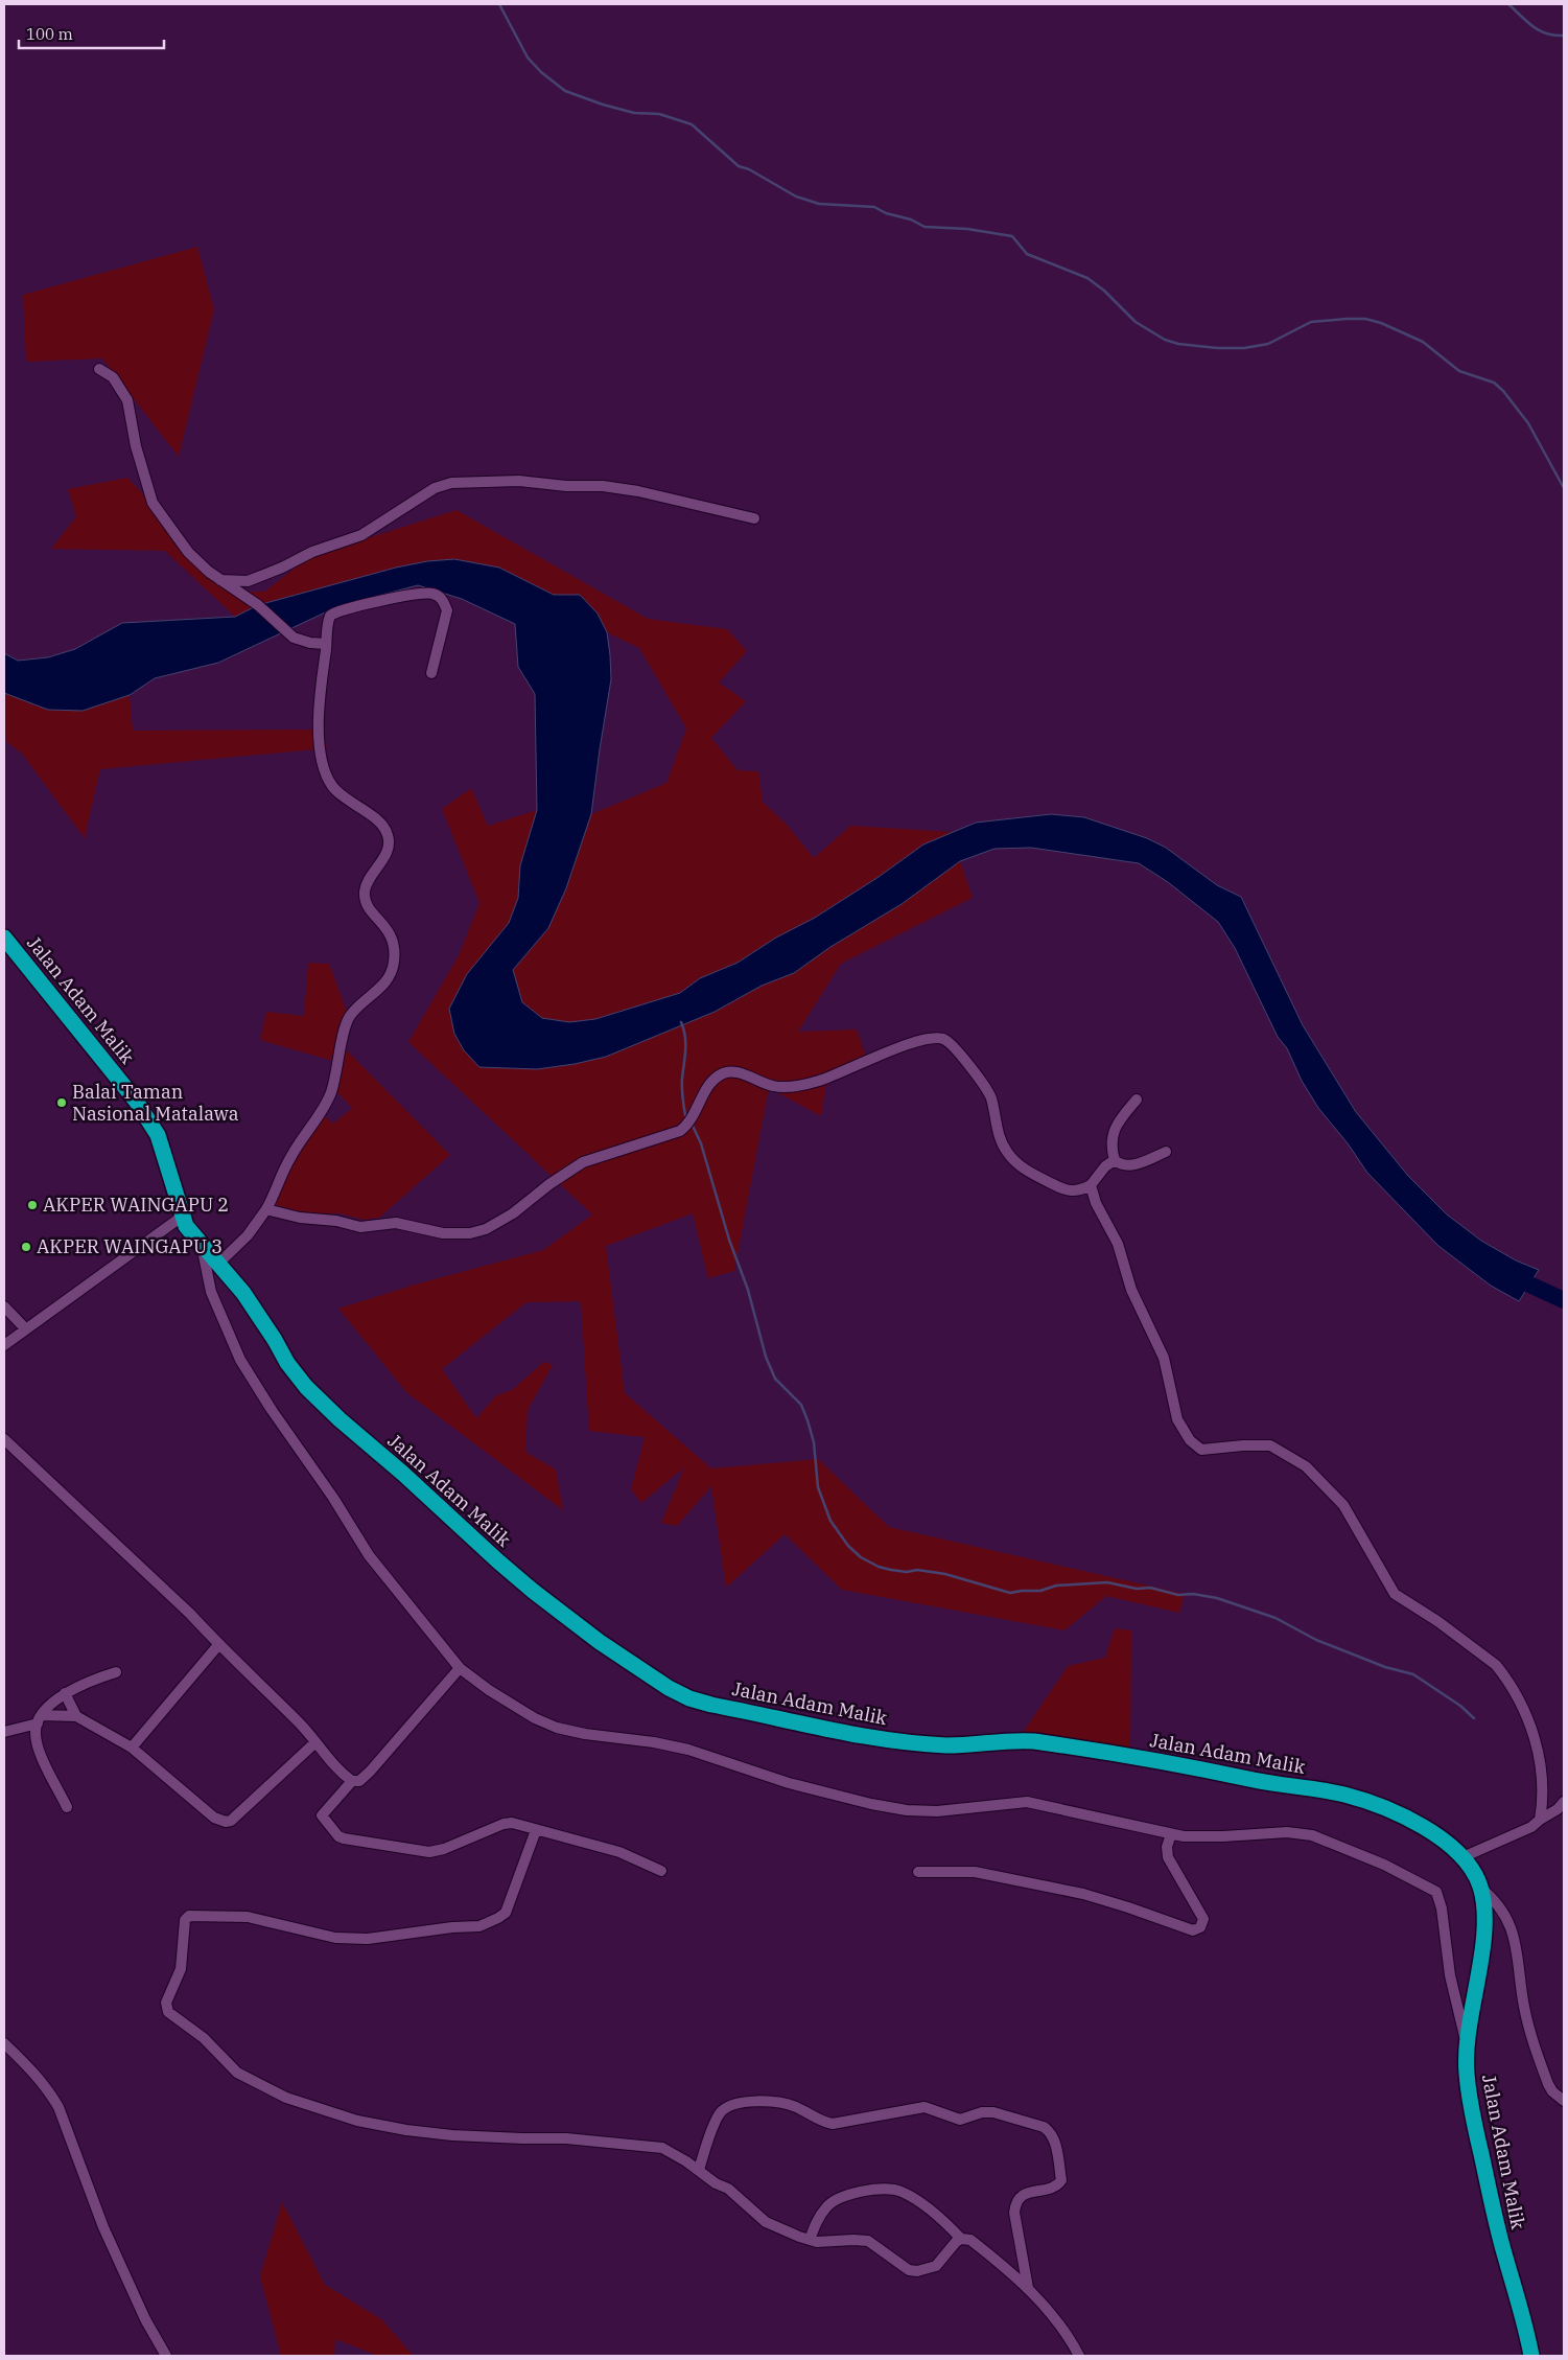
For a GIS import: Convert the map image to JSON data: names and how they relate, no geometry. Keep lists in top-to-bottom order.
{
  "streets": {
    "highway": ["Jalan Adam Malik"]
  },
  "places": ["Balai Taman Nasional Matalawa", "AKPER WAINGAPU 2", "AKPER WAINGAPU 3"],
  "scale_bar": "100 m"
}
